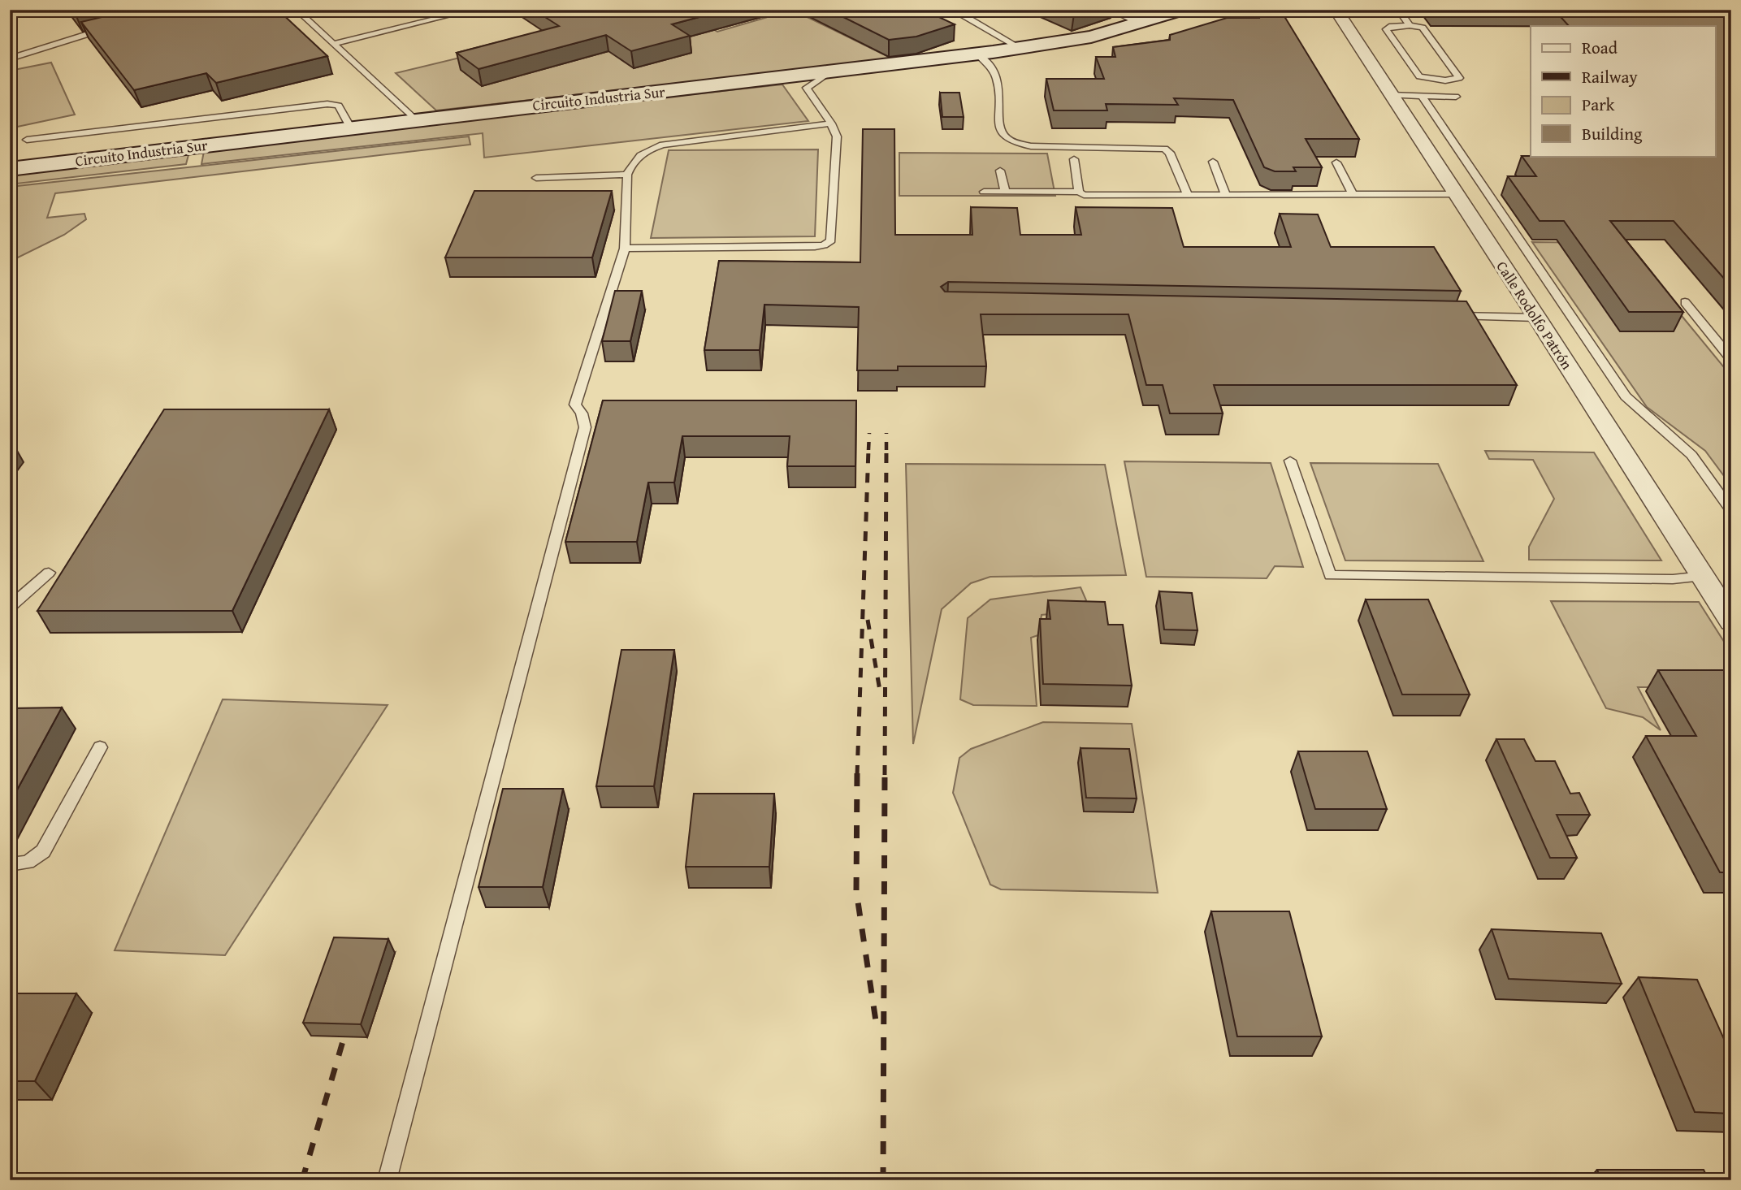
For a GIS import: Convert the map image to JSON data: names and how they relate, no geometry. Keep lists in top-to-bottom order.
{
  "streets": {
    "main road": ["Circuito Industria Sur"],
    "street": ["Calle Rodolfo Patrón"]
  },
  "legend": [
    "Road",
    "Railway",
    "Park",
    "Building"
  ]
}
